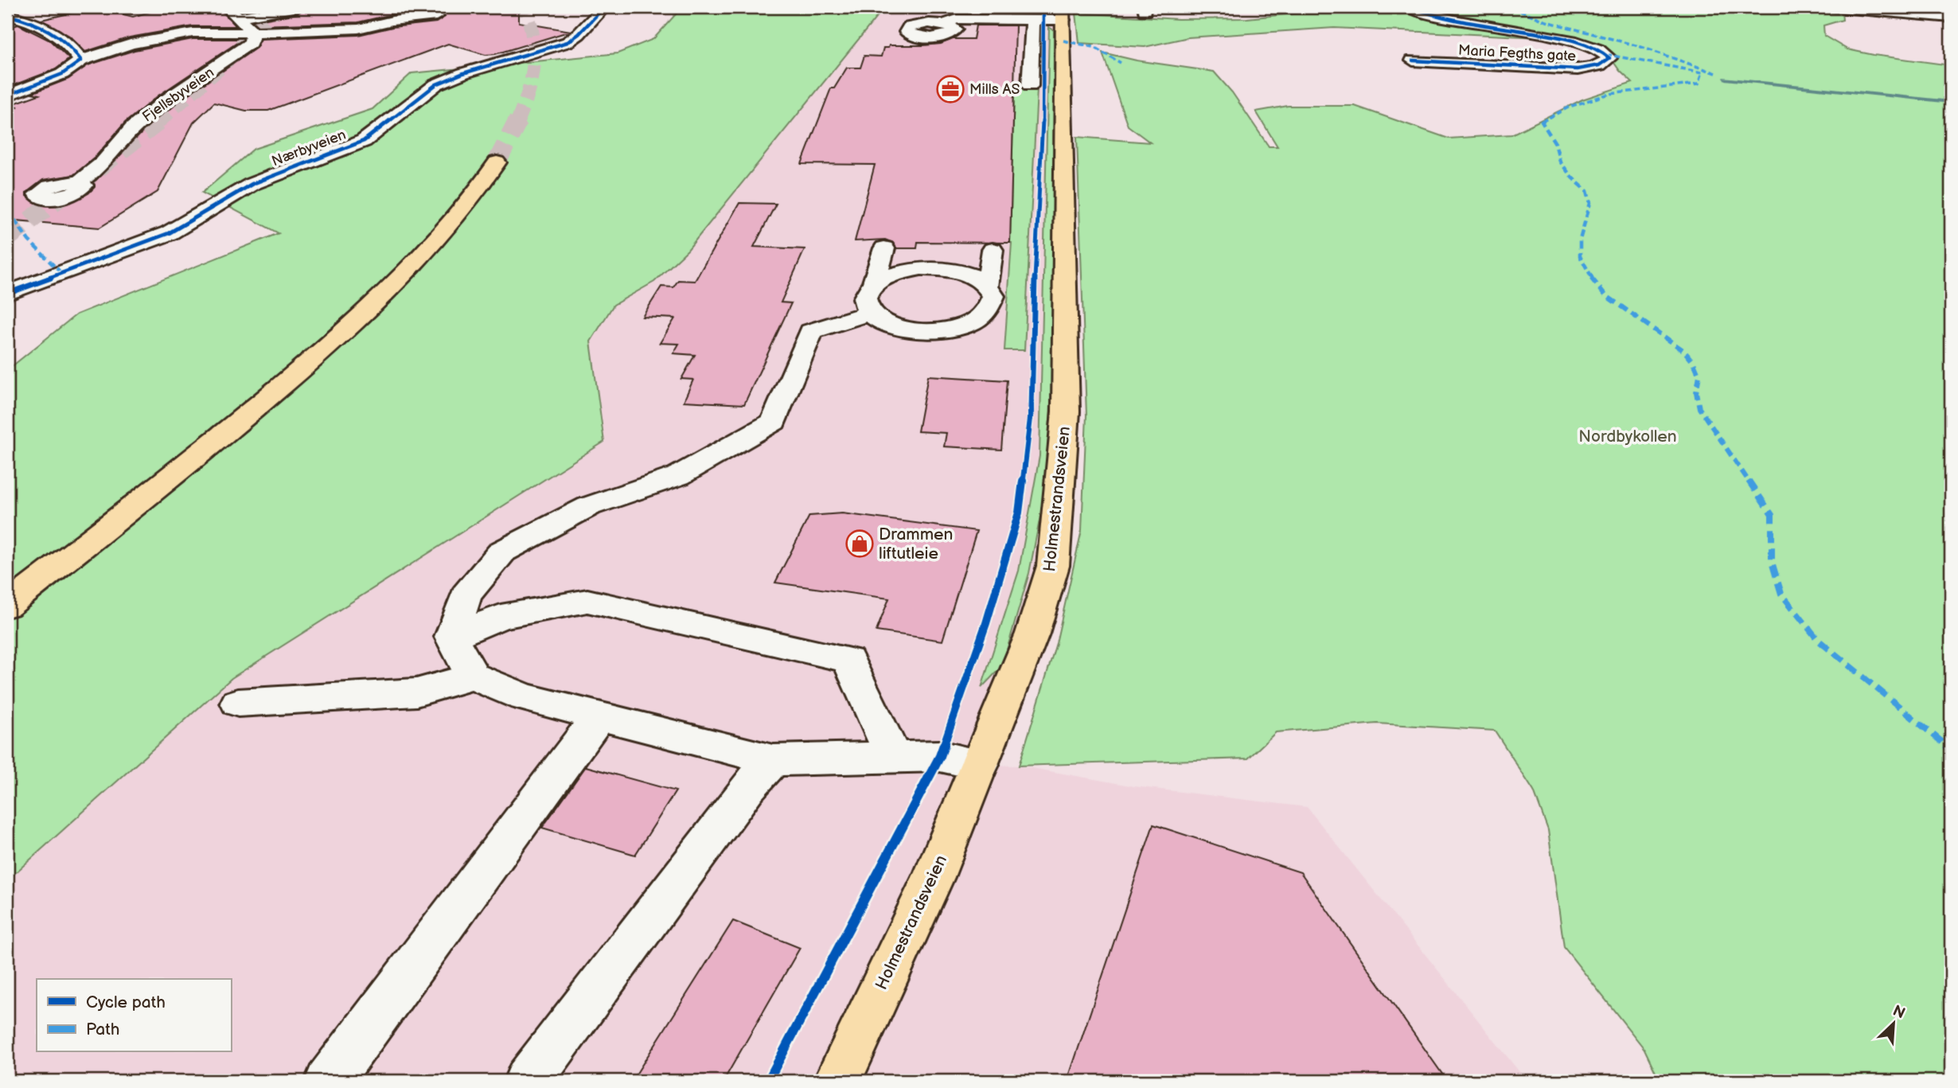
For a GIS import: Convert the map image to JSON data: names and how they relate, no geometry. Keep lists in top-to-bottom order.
{
  "streets": {
    "main road": ["Holmestrandsveien"],
    "street": ["Maria Fegths gate", "Fjellsbyveien", "Nærbyveien"]
  },
  "parks": ["Nordbykollen"],
  "places": {
    "office": ["Mills AS"],
    "shop": ["Drammen liftutleie"]
  },
  "legend": ["Cycle path", "Path"],
  "north": "top right"
}
